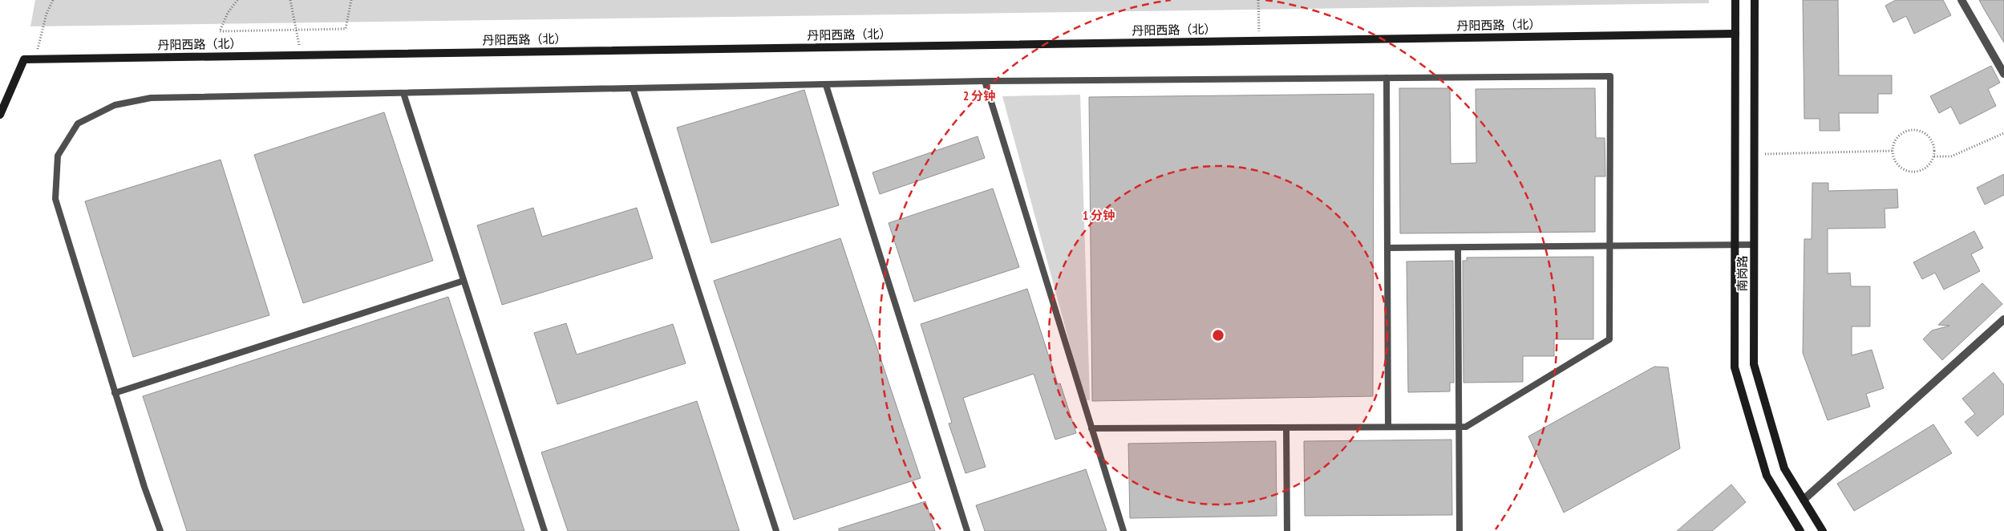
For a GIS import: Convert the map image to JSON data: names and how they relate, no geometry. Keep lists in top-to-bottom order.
{
  "streets": {
    "street": ["丹阳西路（北）", "南岗路"]
  },
  "crossings": [
    ["丹阳西路（北）", "南岗路"]
  ],
  "rings": ["2 分钟", "1 分钟"]
}
